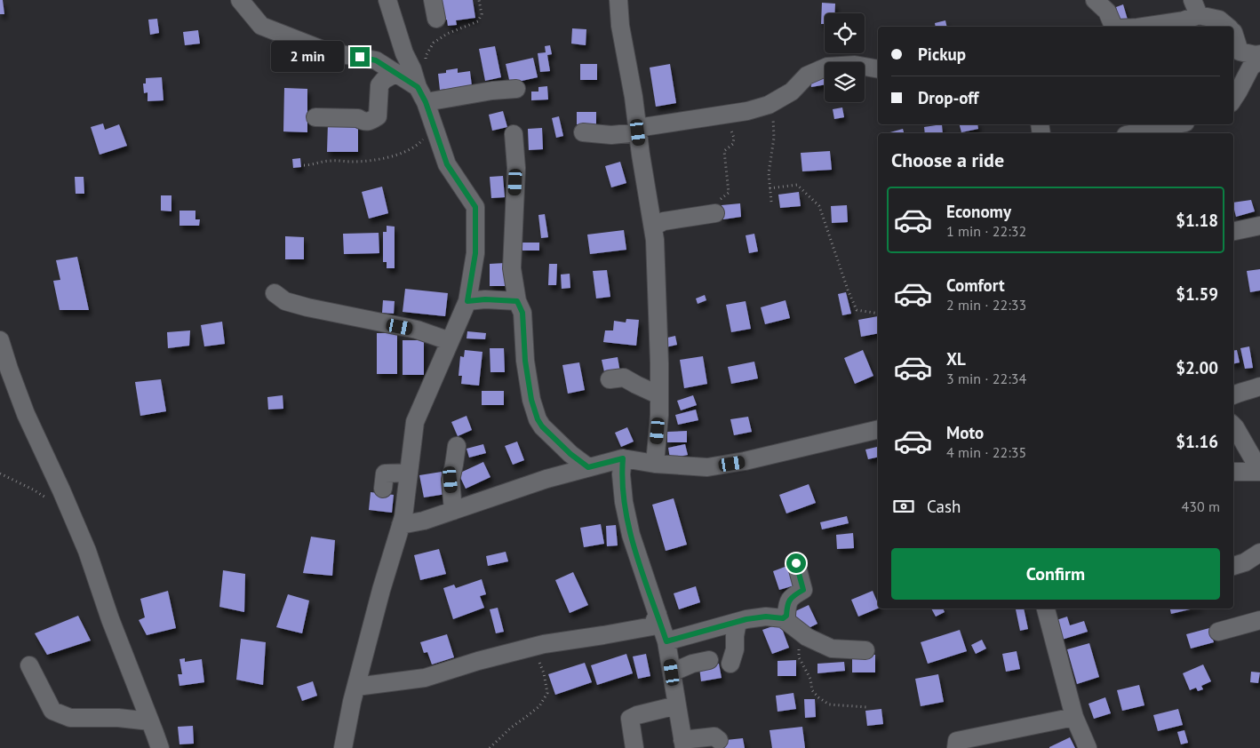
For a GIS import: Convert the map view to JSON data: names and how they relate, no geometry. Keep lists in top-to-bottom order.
{
  "page": {
    "banner": ["Pickup", "Drop-off"],
    "bubble": "2 min",
    "heading": "Choose a ride",
    "list": [
      {
        "name": "Economy",
        "note": "1 min · 22:32",
        "value": "$1.18"
      },
      {
        "name": "Comfort",
        "note": "2 min · 22:33",
        "value": "$1.59"
      },
      {
        "name": "XL",
        "note": "3 min · 22:34",
        "value": "$2.00"
      },
      {
        "name": "Moto",
        "note": "4 min · 22:35",
        "value": "$1.16"
      }
    ],
    "pay": ["Cash", "430 m"],
    "buttons": "Confirm"
  }
}
